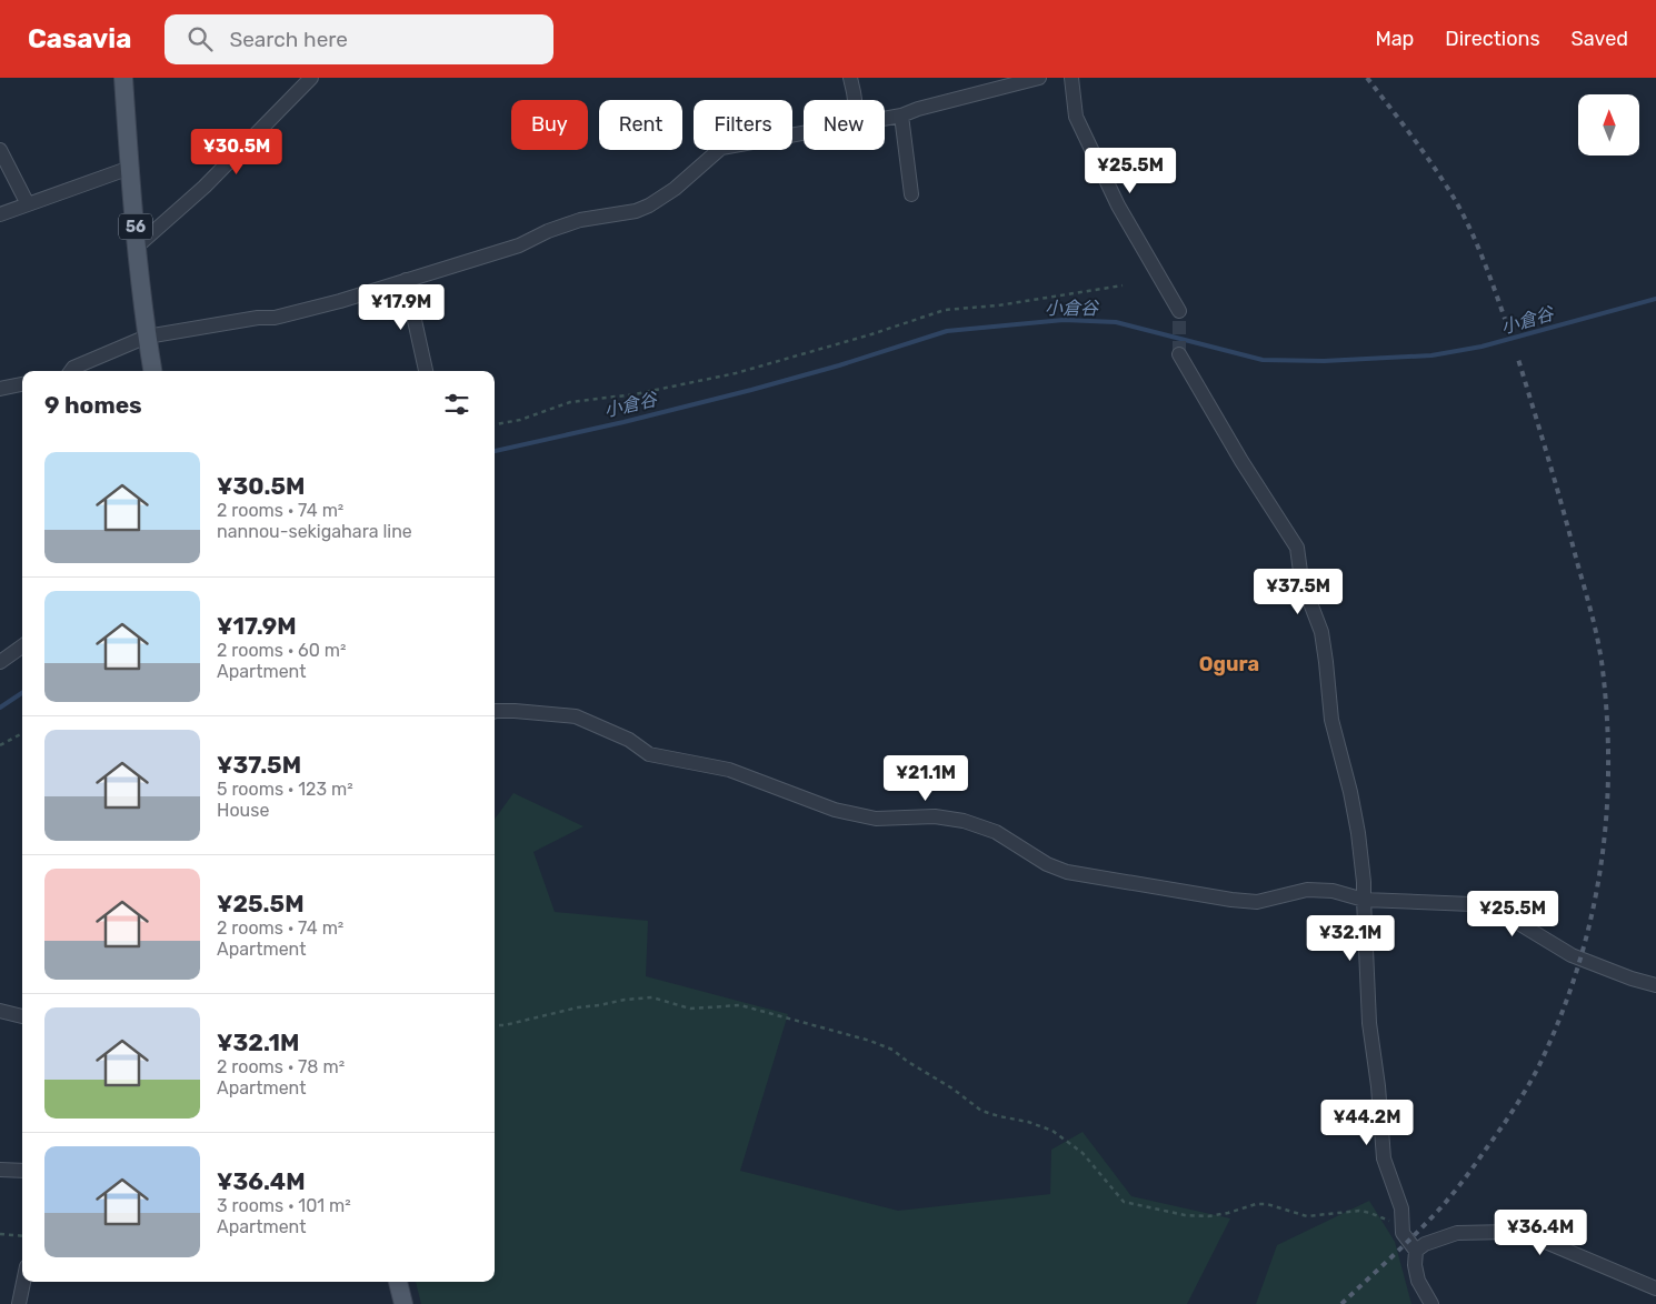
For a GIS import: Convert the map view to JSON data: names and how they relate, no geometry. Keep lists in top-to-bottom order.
{
  "streets": {
    "main road": ["56"]
  },
  "districts": ["Ogura"],
  "water": ["小倉谷"],
  "north": "top",
  "page": {
    "header": "Casavia",
    "search": "Search here",
    "nav": ["Map", "Directions", "Saved"],
    "chip": [
      "Buy",
      "Rent",
      "Filters",
      "New"
    ],
    "price": [
      "¥30.5M",
      "¥25.5M",
      "¥17.9M",
      "¥37.5M",
      "¥21.1M",
      "¥25.5M",
      "¥32.1M",
      "¥44.2M",
      "¥36.4M"
    ],
    "heading": "9 homes",
    "list": [
      {
        "name": "¥30.5M",
        "note": "2 rooms · 74 m² · nannou-sekigahara line"
      },
      {
        "name": "¥17.9M",
        "note": "2 rooms · 60 m² · Apartment"
      },
      {
        "name": "¥37.5M",
        "note": "5 rooms · 123 m² · House"
      },
      {
        "name": "¥25.5M",
        "note": "2 rooms · 74 m² · Apartment"
      },
      {
        "name": "¥32.1M",
        "note": "2 rooms · 78 m² · Apartment"
      },
      {
        "name": "¥36.4M",
        "note": "3 rooms · 101 m² · Apartment"
      }
    ]
  }
}
